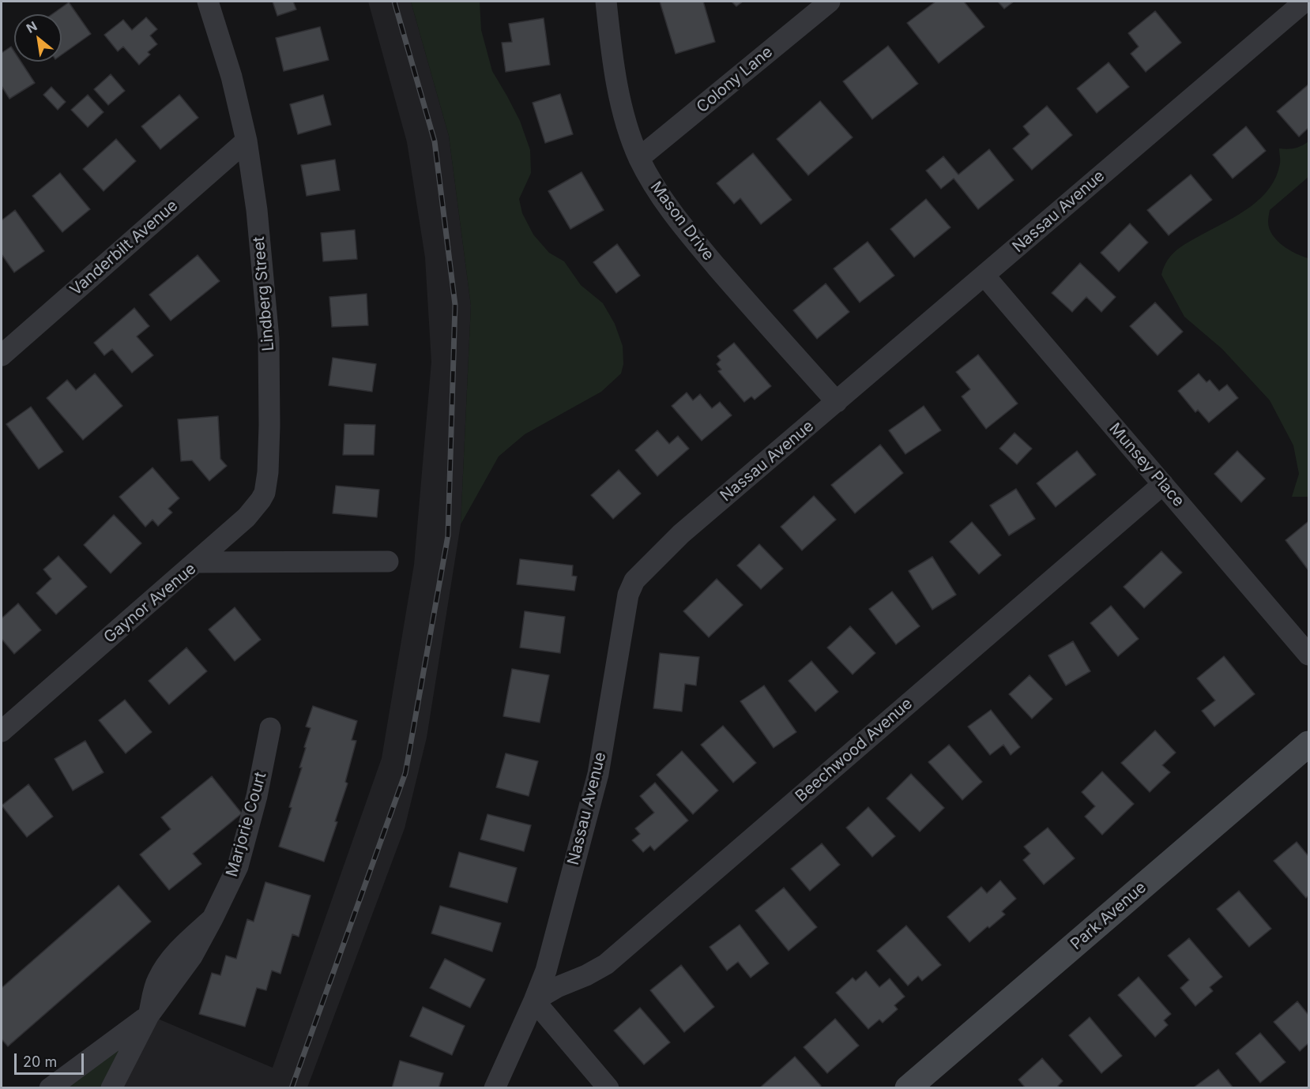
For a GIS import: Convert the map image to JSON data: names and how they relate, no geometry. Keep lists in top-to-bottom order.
{
  "streets": {
    "street": [
      "Colony Lane",
      "Nassau Avenue",
      "Mason Drive",
      "Vanderbilt Avenue",
      "Lindberg Street",
      "Munsey Place",
      "Gaynor Avenue",
      "Beechwood Avenue",
      "Marjorie Court",
      "Park Avenue"
    ]
  },
  "crossings": [
    ["Colony Lane", "Mason Drive"],
    ["Nassau Avenue", "Mason Drive"],
    ["Nassau Avenue", "Munsey Place"],
    ["Nassau Avenue", "Beechwood Avenue"],
    ["Vanderbilt Avenue", "Lindberg Street"],
    ["Lindberg Street", "Gaynor Avenue"],
    ["Munsey Place", "Beechwood Avenue"]
  ],
  "scale_bar": "20 m",
  "north": "top left"
}
